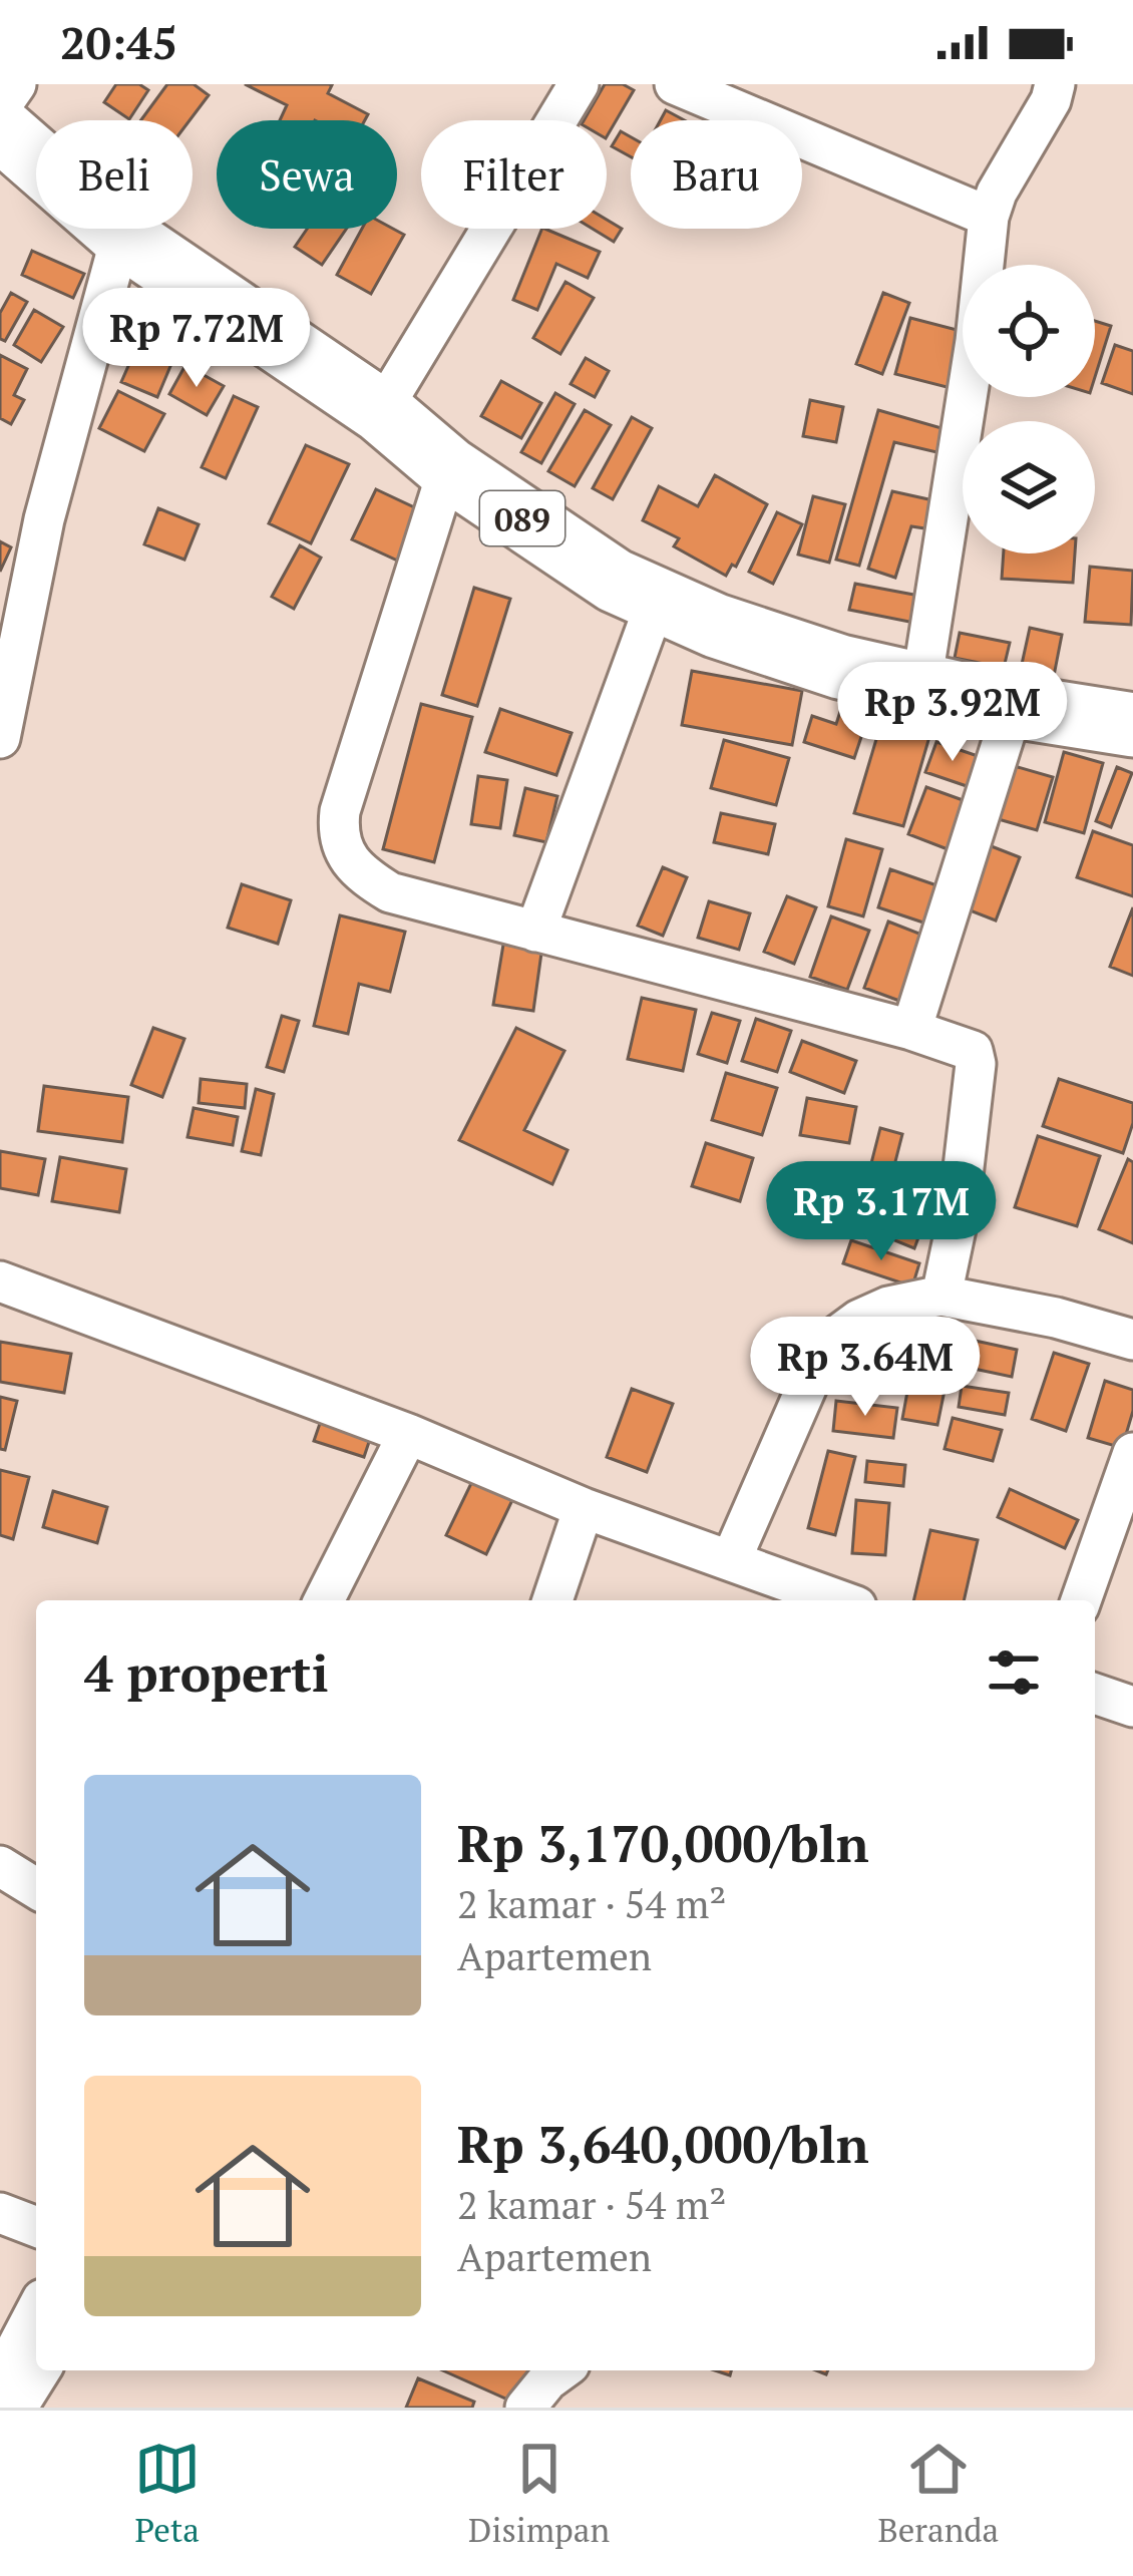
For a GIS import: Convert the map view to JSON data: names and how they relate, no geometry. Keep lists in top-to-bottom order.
{
  "streets": {
    "main road": ["089"]
  },
  "page": {
    "status": "20:45",
    "chip": [
      "Beli",
      "Sewa",
      "Filter",
      "Baru"
    ],
    "price": [
      "Rp 7.72M",
      "Rp 3.92M",
      "Rp 3.17M",
      "Rp 3.64M"
    ],
    "heading": "4 properti",
    "list": [
      {
        "name": "Rp 3,170,000/bln",
        "note": "2 kamar · 54 m² · Apartemen"
      },
      {
        "name": "Rp 3,640,000/bln",
        "note": "2 kamar · 54 m² · Apartemen"
      }
    ],
    "tabs": ["Peta", "Disimpan", "Beranda"]
  }
}
